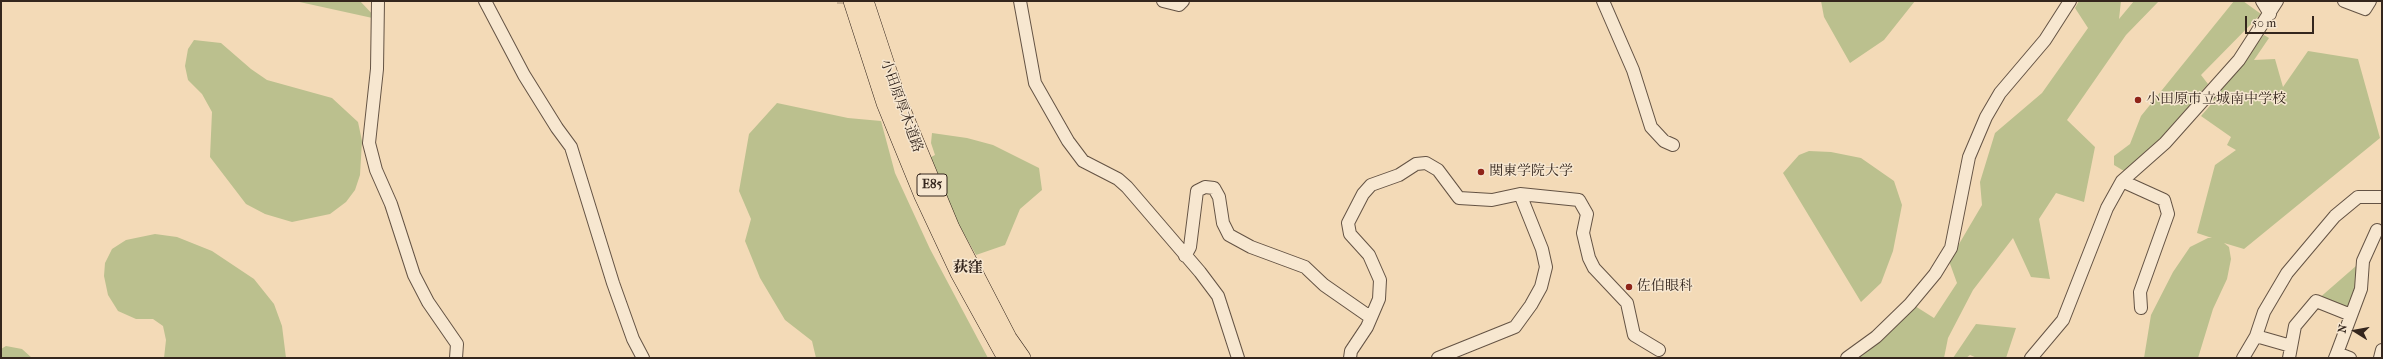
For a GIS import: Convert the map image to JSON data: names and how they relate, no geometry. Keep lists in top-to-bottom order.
{
  "streets": {
    "highway": ["小田原厚木道路", "E85"]
  },
  "districts": ["荻窪"],
  "places": ["小田原市立城南中学校", "関東学院大学", "佐伯眼科"],
  "scale_bar": "50 m",
  "north": "left"
}
